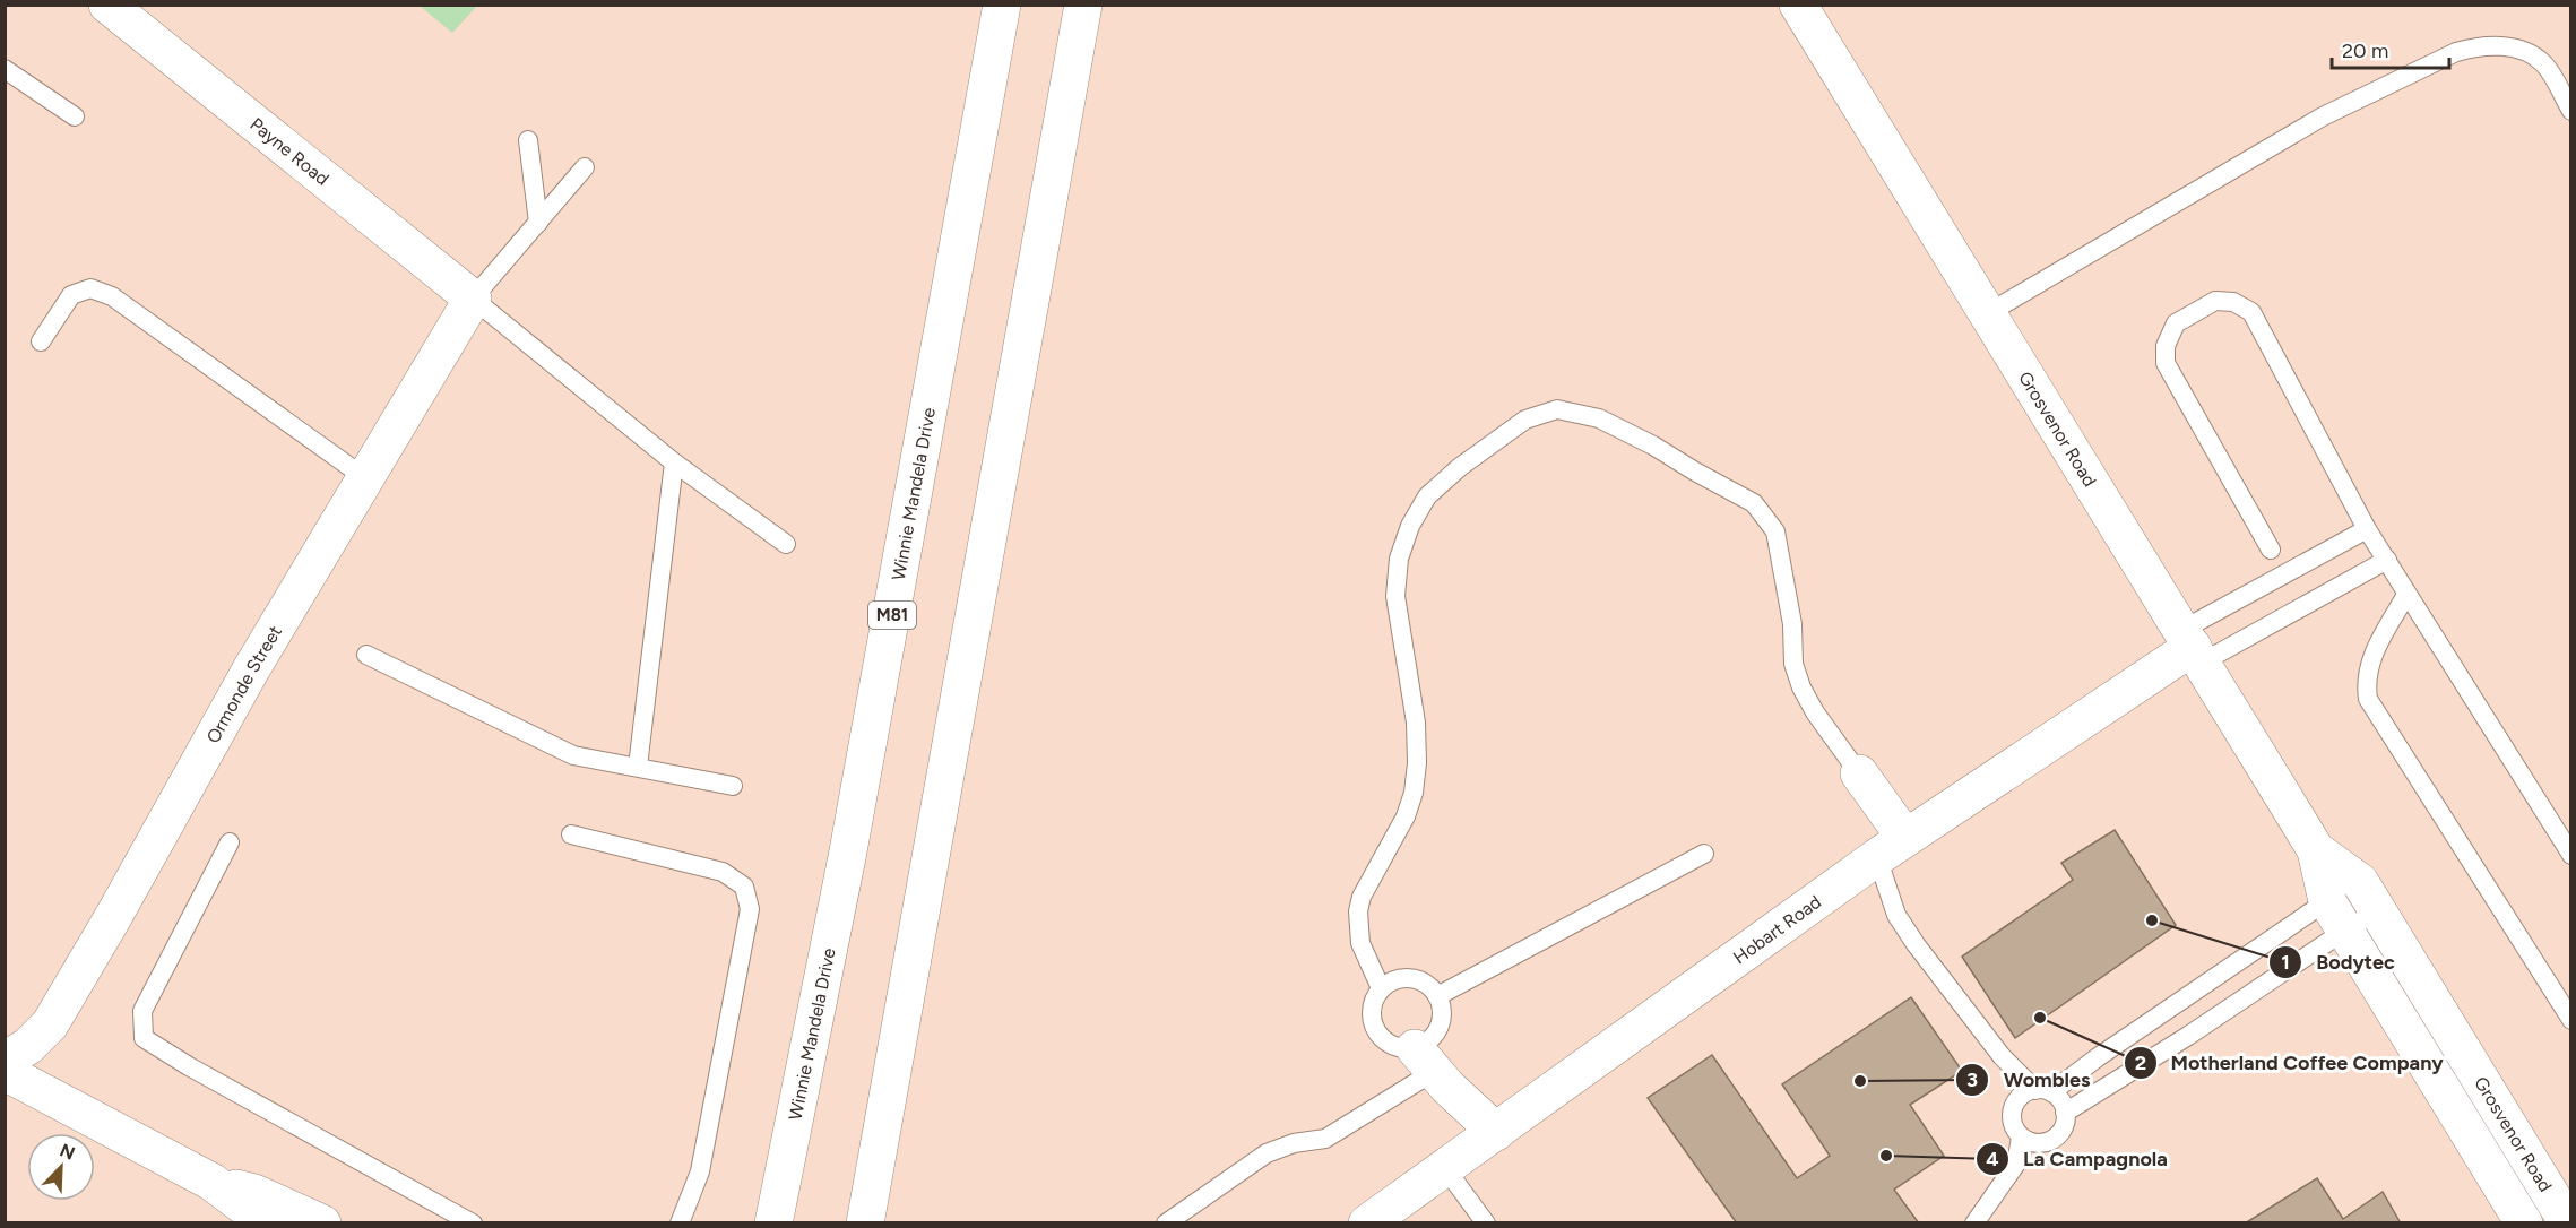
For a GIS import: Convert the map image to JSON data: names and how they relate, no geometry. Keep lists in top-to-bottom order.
{
  "streets": {
    "street": [
      "Payne Road",
      "Grosvenor Road",
      "Winnie Mandela Drive",
      "M81",
      "Ormonde Street",
      "Hobart Road"
    ]
  },
  "crossings": [
    ["Payne Road", "Ormonde Street"],
    ["Grosvenor Road", "Hobart Road"]
  ],
  "places": [
    "Bodytec",
    "Motherland Coffee Company",
    "Wombles",
    "La Campagnola"
  ],
  "scale_bar": "20 m",
  "north": "top right"
}
